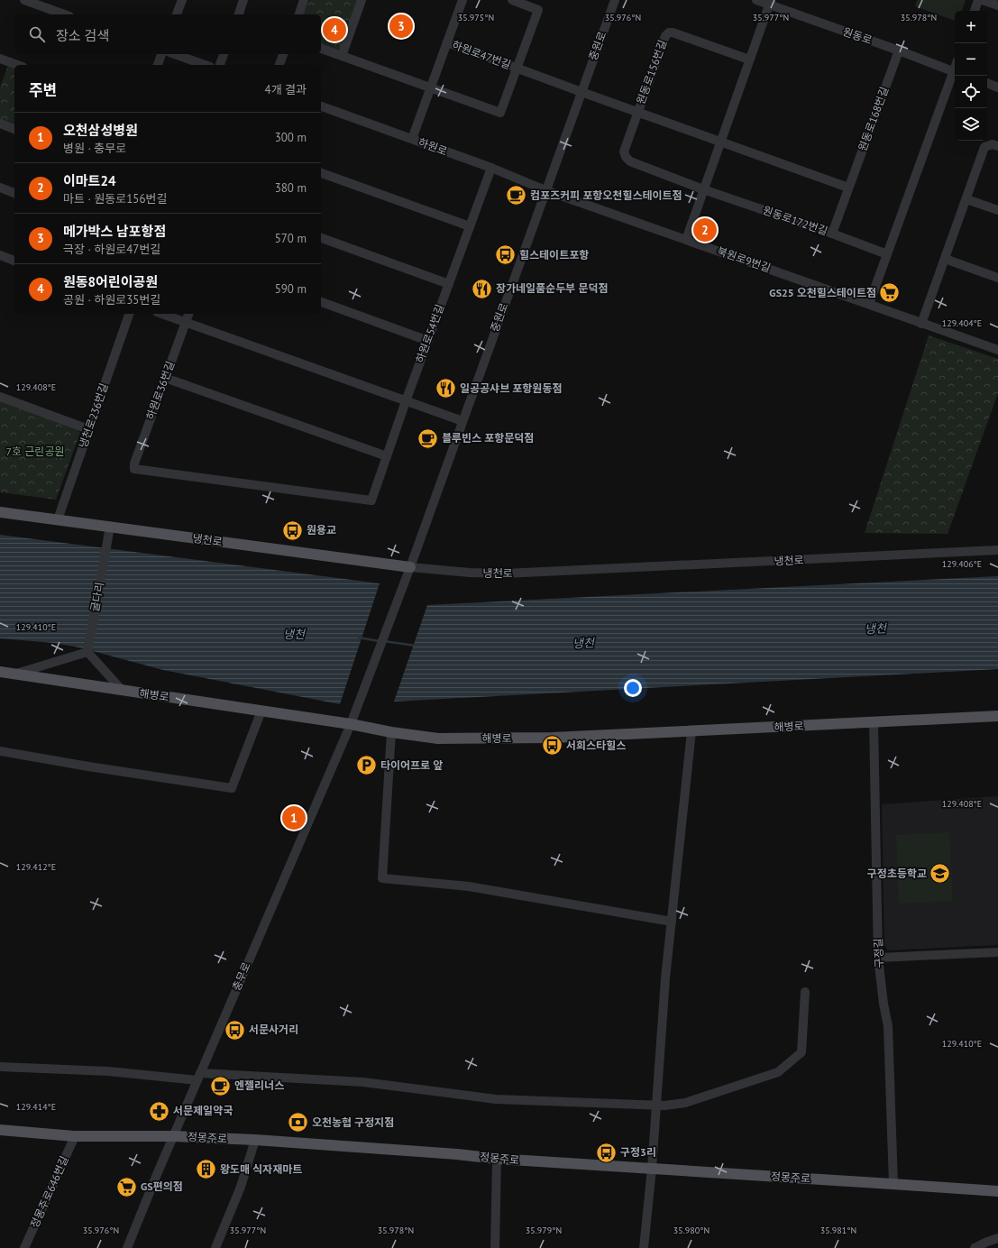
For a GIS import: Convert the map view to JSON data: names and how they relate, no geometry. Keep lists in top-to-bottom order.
{
  "streets": {
    "main road": ["냉천로", "해병로", "정몽주로"],
    "street": [
      "원동로",
      "중원로",
      "하원로47번길",
      "원동로156번길",
      "원동로168번길",
      "하원로",
      "원동로172번길",
      "북원로9번길",
      "하원로54번길",
      "하원로36번길",
      "냉천로236번길",
      "굴다리",
      "구정길",
      "충무로",
      "정몽주로646번길"
    ]
  },
  "crossings": [
    ["원동로", "원동로168번길"],
    ["중원로", "원동로156번길"],
    ["중원로", "하원로"],
    ["중원로", "북원로9번길"],
    ["중원로", "냉천로"],
    ["중원로", "충무로"],
    ["하원로47번길", "하원로"],
    ["원동로156번길", "원동로172번길"],
    ["원동로168번길", "원동로172번길"],
    ["하원로", "북원로9번길"],
    ["하원로", "하원로54번길"],
    ["하원로54번길", "하원로36번길"],
    ["냉천로236번길", "냉천로"],
    ["냉천로", "굴다리"],
    ["해병로", "구정길"],
    ["해병로", "충무로"],
    ["구정길", "정몽주로"],
    ["충무로", "정몽주로"],
    ["정몽주로", "정몽주로646번길"]
  ],
  "water": ["냉천"],
  "parks": ["7호 근린공원"],
  "places": {
    "cafe": ["컴포즈커피 포항오천힐스테이트점", "블루빈스 포항문덕점", "엔젤리너스"],
    "bus stop": [
      "힐스테이트포항",
      "원용교",
      "서희스타힐스",
      "서문사거리",
      "구정3리"
    ],
    "restaurant": ["장가네일품순두부 문덕점", "일공공샤브 포항원동점"],
    "supermarket": ["GS25 오천힐스테이트점", "GS편의점"],
    "parking": ["타이어프로 앞"],
    "school or university": ["구정초등학교"],
    "pharmacy": ["서문제일약국"],
    "bank": ["오천농협 구정지점"],
    "building": ["왕도매 식자재마트"]
  },
  "page": {
    "map_buttons": ["+", "−"],
    "pins": [
      "3",
      "4",
      "2",
      "1"
    ],
    "search": "장소 검색",
    "heading": ["주변", "4개 결과"],
    "list": [
      {
        "mark": "1",
        "name": "오천삼성병원",
        "note": "병원 · 충무로",
        "value": "300 m"
      },
      {
        "mark": "2",
        "name": "이마트24",
        "note": "마트 · 원동로156번길",
        "value": "380 m"
      },
      {
        "mark": "3",
        "name": "메가박스 남포항점",
        "note": "극장 · 하원로47번길",
        "value": "570 m"
      },
      {
        "mark": "4",
        "name": "원동8어린이공원",
        "note": "공원 · 하원로35번길",
        "value": "590 m"
      }
    ]
  },
  "coordinates": [
    "35.975°N",
    "35.976°N",
    "35.977°N",
    "35.978°N",
    "129.404°E",
    "129.408°E",
    "129.406°E",
    "129.410°E",
    "129.412°E",
    "129.414°E",
    "35.979°N",
    "35.980°N",
    "35.981°N"
  ]
}
